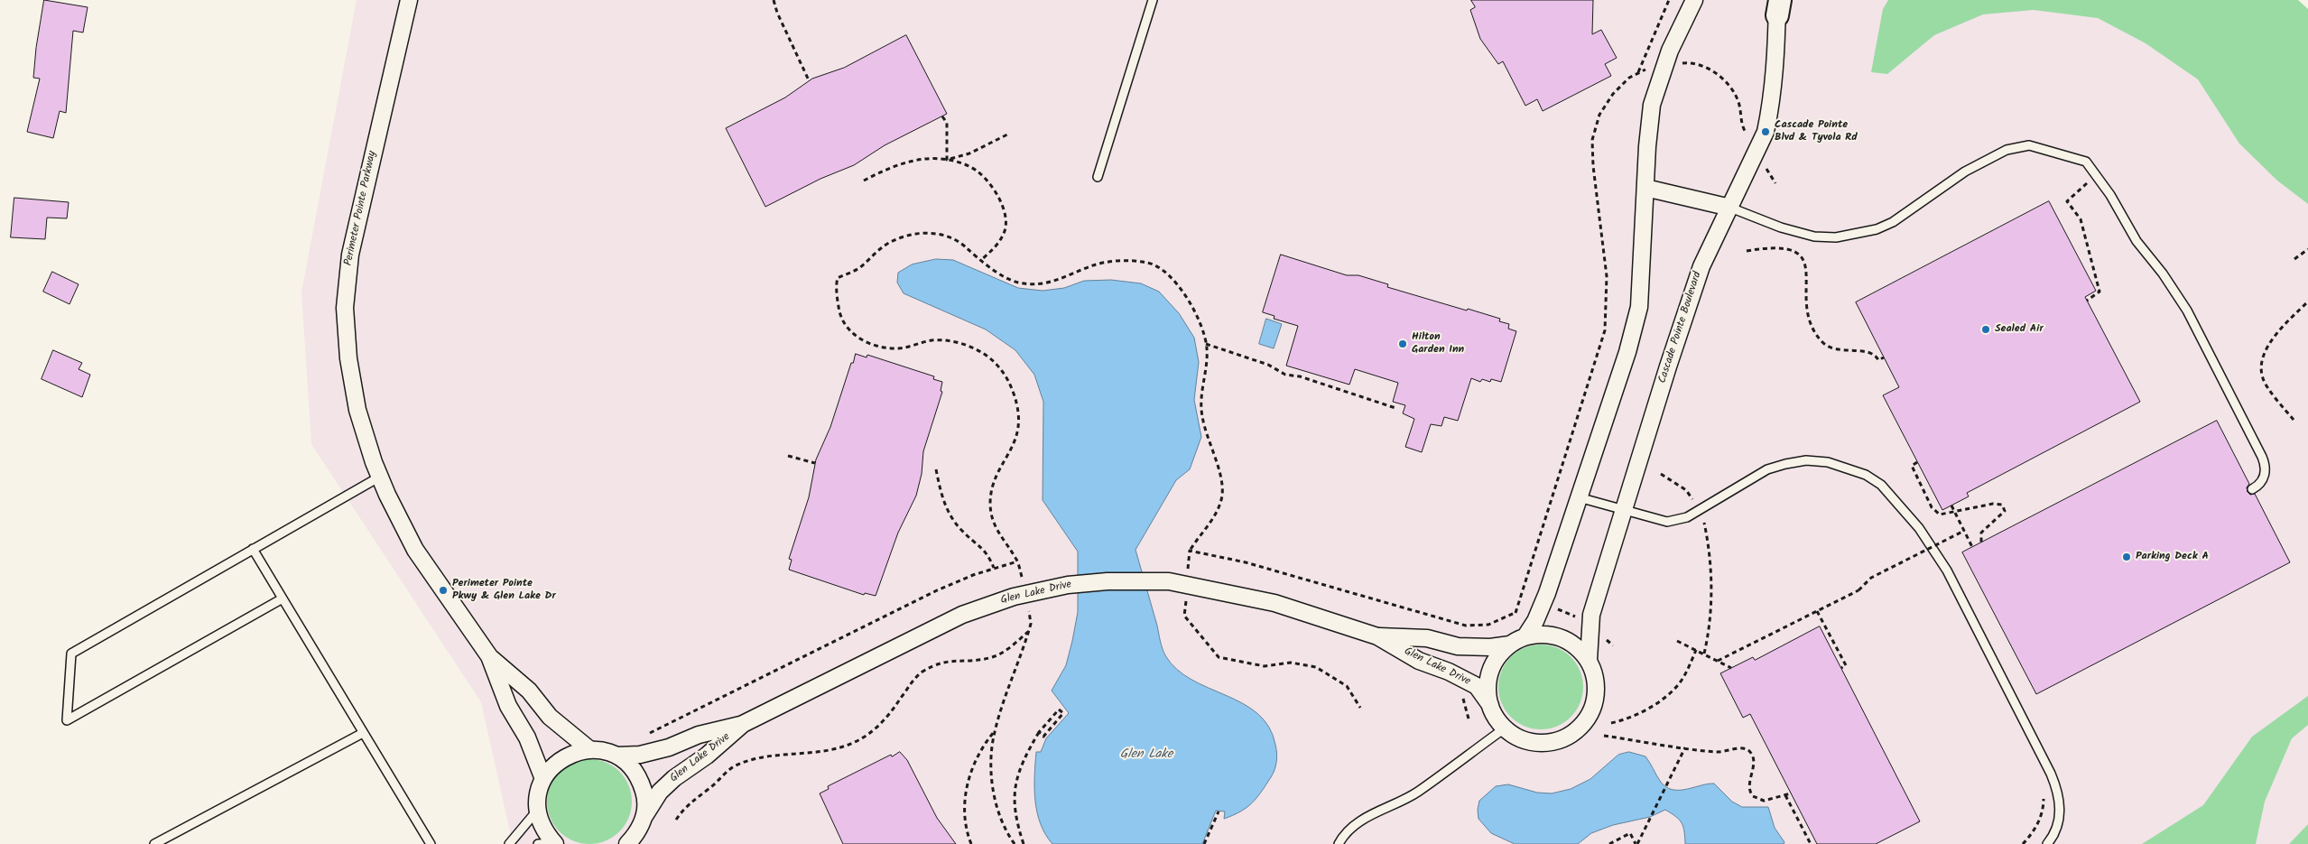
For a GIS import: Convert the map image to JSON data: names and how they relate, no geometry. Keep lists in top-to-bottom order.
{
  "streets": {
    "street": ["Perimeter Pointe Parkway", "Cascade Pointe Boulevard", "Glen Lake Drive"]
  },
  "crossings": [
    ["Cascade Pointe Boulevard", "Glen Lake Drive"]
  ],
  "water": ["Glen Lake"],
  "places": [
    "Cascade Pointe Blvd & Tyvola Rd",
    "Sealed Air",
    "Hilton Garden Inn",
    "Parking Deck A",
    "Perimeter Pointe Pkwy & Glen Lake Dr"
  ]
}
